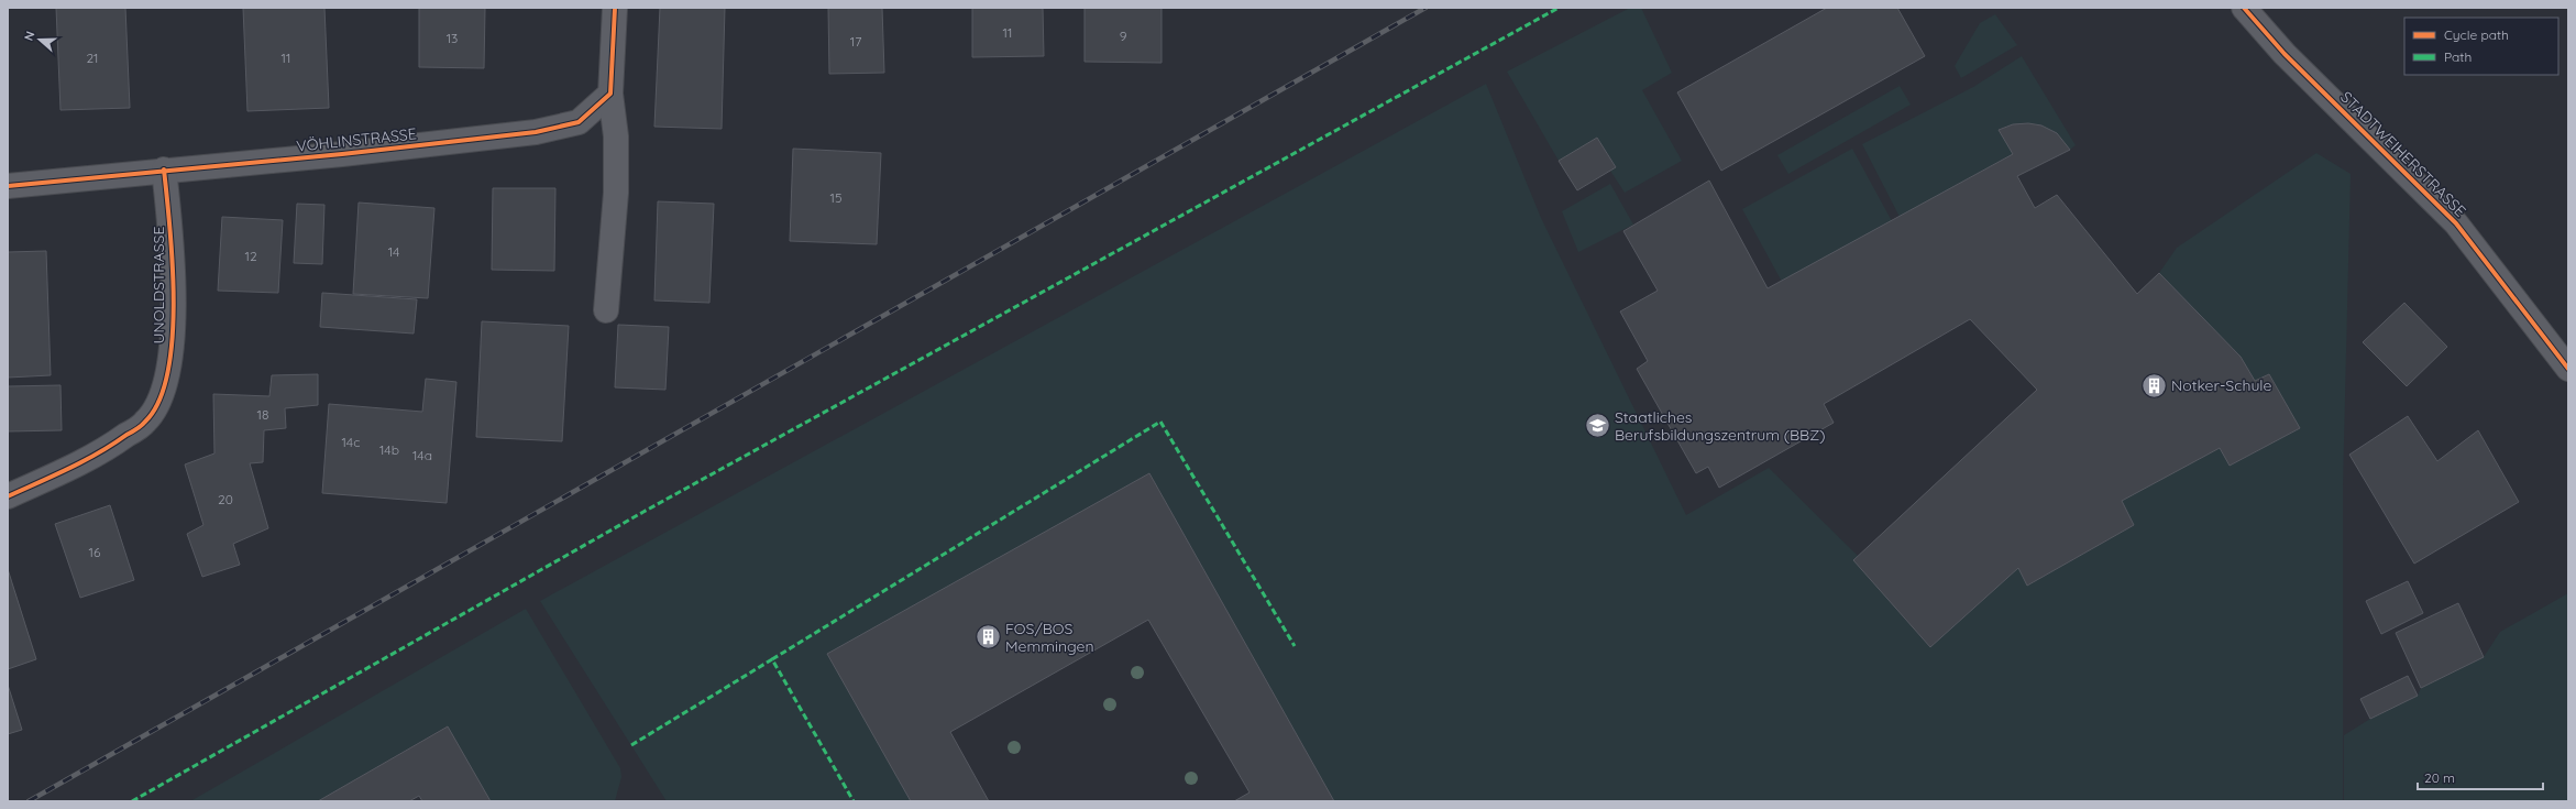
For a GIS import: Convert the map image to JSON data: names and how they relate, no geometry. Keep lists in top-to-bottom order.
{
  "streets": {
    "street": ["VÖHLINSTRASSE", "STADTWEIHERSTRASSE", "UNOLDSTRASSE"]
  },
  "crossings": [
    ["VÖHLINSTRASSE", "UNOLDSTRASSE"]
  ],
  "places": {
    "building": ["Notker-Schule", "FOS/BOS Memmingen"],
    "school or university": ["Staatliches Berufsbildungszentrum (BBZ)"]
  },
  "house_numbers": [
    "11",
    "9",
    "13",
    "17",
    "21",
    "11",
    "15",
    "14",
    "12",
    "18",
    "14c",
    "14b",
    "14a",
    "20",
    "16"
  ],
  "legend": ["Cycle path", "Path"],
  "scale_bar": "20 m",
  "north": "left"
}
